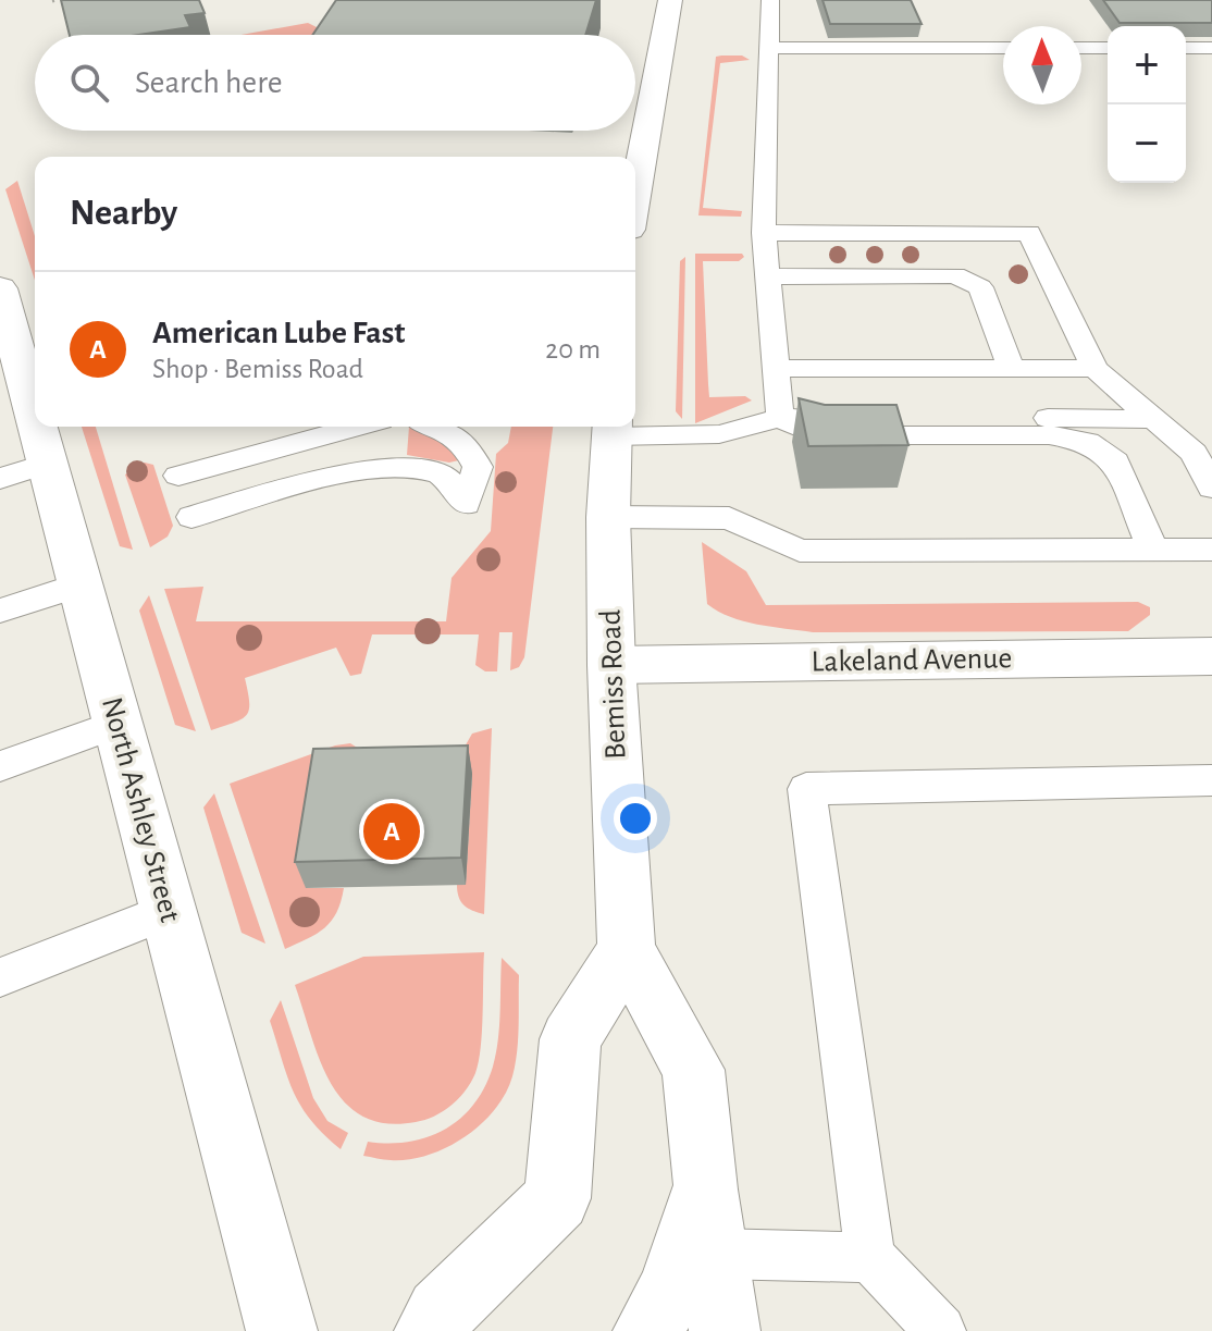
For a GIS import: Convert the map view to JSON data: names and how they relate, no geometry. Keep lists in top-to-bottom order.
{
  "streets": {
    "main road": ["Lakeland Avenue", "Bemiss Road", "North Ashley Street"]
  },
  "crossings": [
    ["Lakeland Avenue", "Bemiss Road"]
  ],
  "north": "top",
  "page": {
    "map_buttons": ["+", "−"],
    "search": "Search here",
    "heading": "Nearby",
    "list": [
      {
        "mark": "A",
        "name": "American Lube Fast",
        "note": "Shop · Bemiss Road",
        "value": "20 m"
      }
    ],
    "pins": "A"
  }
}
